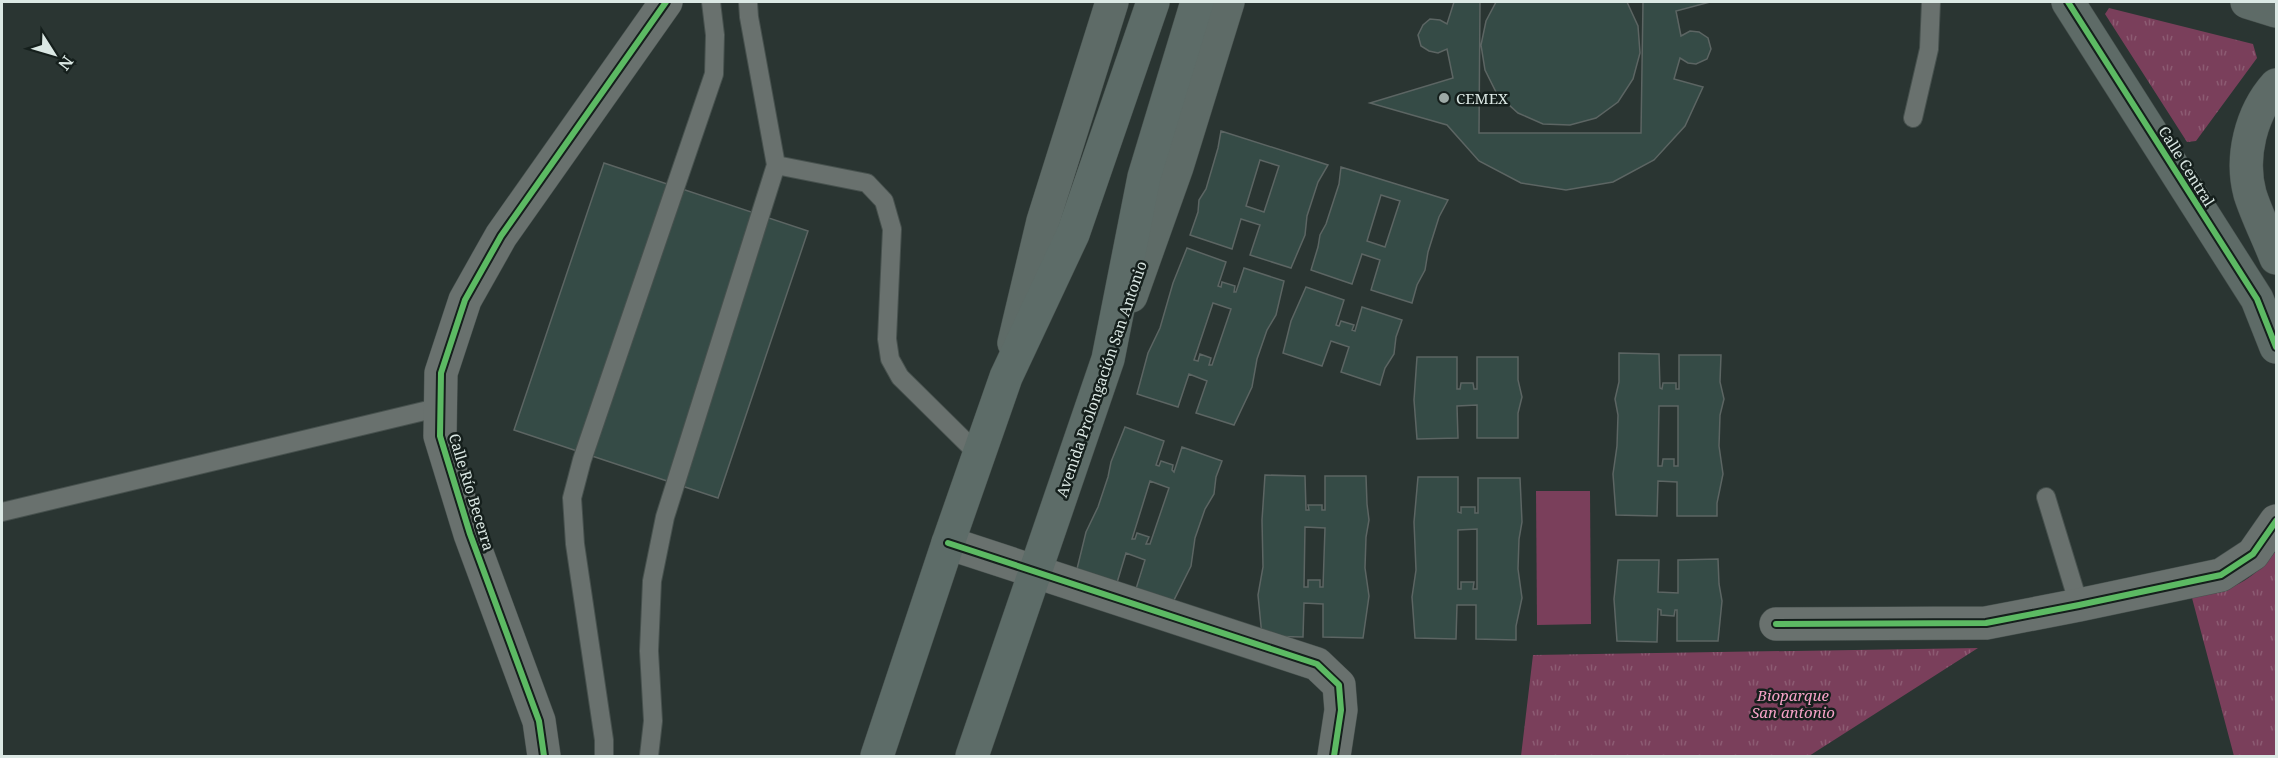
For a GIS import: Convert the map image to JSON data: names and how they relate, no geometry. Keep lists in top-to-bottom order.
{
  "streets": {
    "main road": ["Avenida Prolongación San Antonio"],
    "street": ["Calle Central", "Calle Río Becerra"]
  },
  "parks": ["Bioparque San antonio"],
  "places": ["CEMEX"],
  "north": "bottom right"
}
